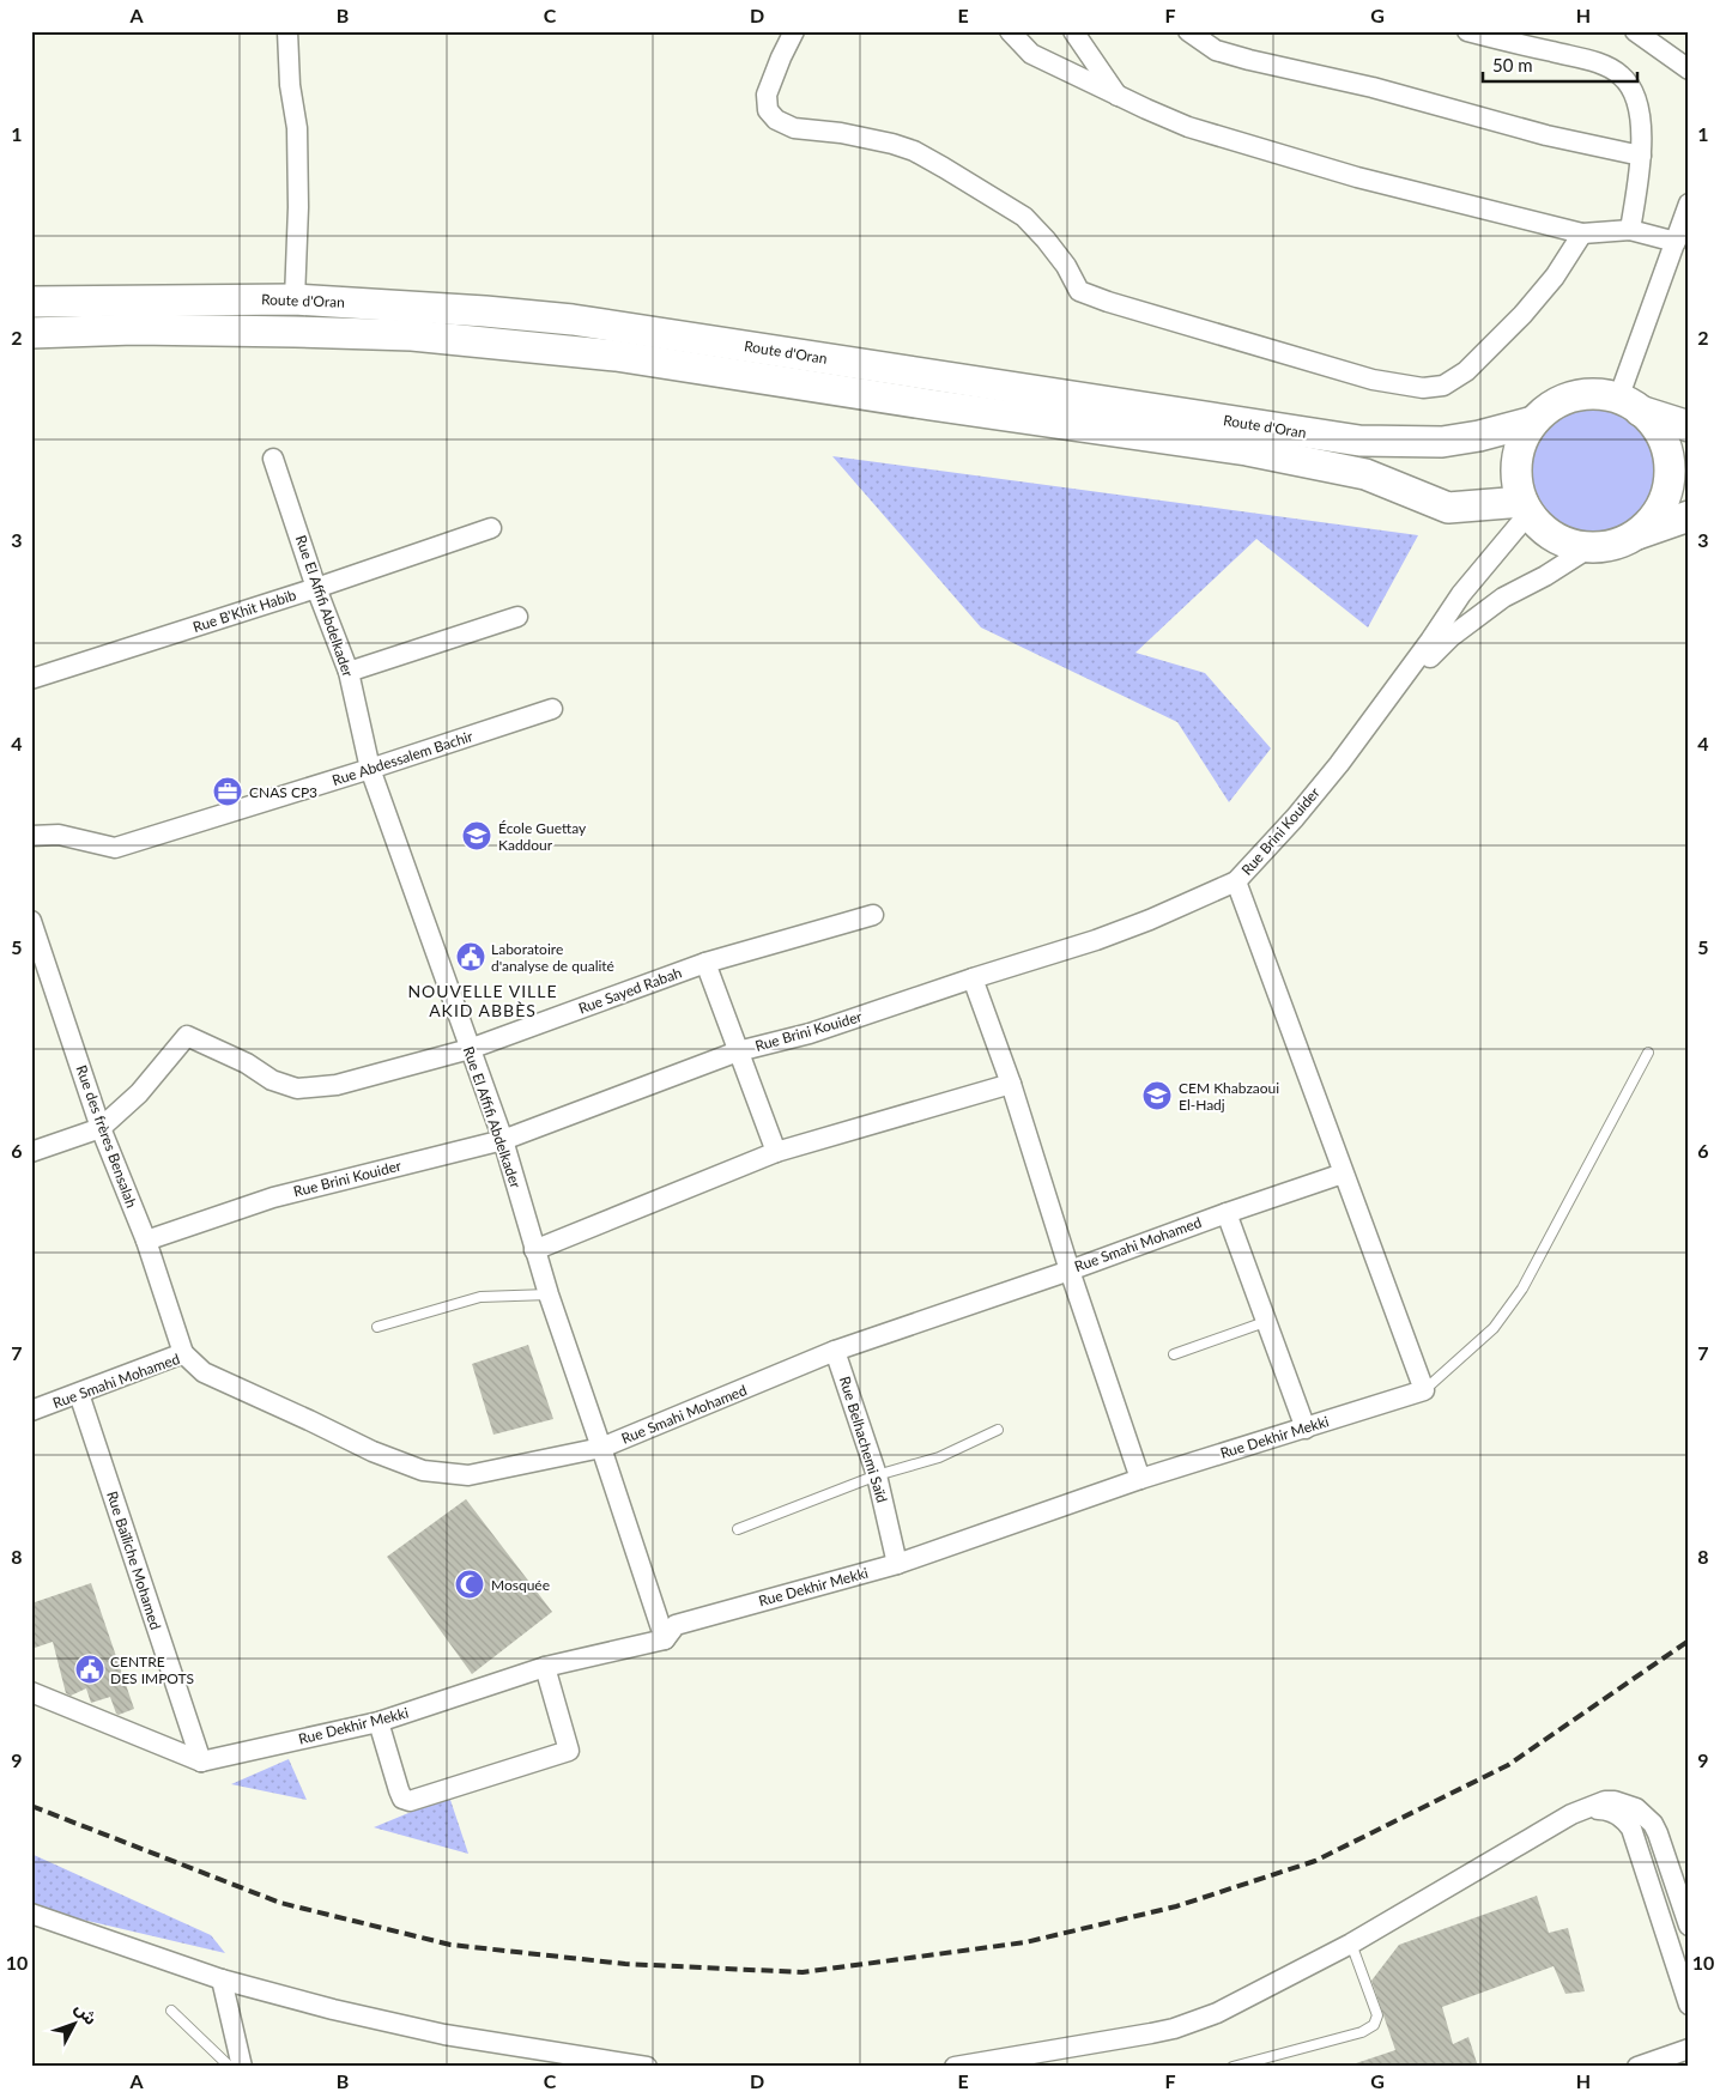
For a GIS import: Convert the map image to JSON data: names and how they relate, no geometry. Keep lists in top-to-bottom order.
{
  "streets": {
    "main road": ["Route d'Oran"],
    "street": [
      "Rue El Affifi Abdelkader",
      "Rue B'Khit Habib",
      "Rue Abdessalem Bachir",
      "Rue Brini Kouider",
      "Rue Sayed Rabah",
      "Rue des frères Bensalah",
      "Rue Smahi Mohamed",
      "Rue Dekhir Mekki",
      "Rue Belhachemi Saïd",
      "Rue Baïliche Mohamed"
    ]
  },
  "crossings": [
    ["Rue El Affifi Abdelkader", "Rue B'Khit Habib"],
    ["Rue El Affifi Abdelkader", "Rue Abdessalem Bachir"],
    ["Rue El Affifi Abdelkader", "Rue Brini Kouider"],
    ["Rue El Affifi Abdelkader", "Rue Sayed Rabah"],
    ["Rue El Affifi Abdelkader", "Rue Smahi Mohamed"],
    ["Rue El Affifi Abdelkader", "Rue Dekhir Mekki"],
    ["Rue Brini Kouider", "Rue des frères Bensalah"],
    ["Rue Sayed Rabah", "Rue des frères Bensalah"],
    ["Rue des frères Bensalah", "Rue Smahi Mohamed"],
    ["Rue Smahi Mohamed", "Rue Belhachemi Saïd"],
    ["Rue Smahi Mohamed", "Rue Baïliche Mohamed"],
    ["Rue Dekhir Mekki", "Rue Belhachemi Saïd"],
    ["Rue Dekhir Mekki", "Rue Baïliche Mohamed"]
  ],
  "districts": ["NOUVELLE VILLE AKID ABBÈS"],
  "places": {
    "office": ["CNAS CP3"],
    "school or university": ["École Guettay Kaddour", "CEM Khabzaoui El-Hadj"],
    "public building": ["Laboratoire d'analyse de qualité", "CENTRE DES IMPOTS"],
    "mosque": ["Mosquée"]
  },
  "scale_bar": "50 m",
  "north": "top right",
  "grid": {
    "columns": [
      "A",
      "B",
      "C",
      "D",
      "E",
      "F",
      "G",
      "H"
    ],
    "rows": [
      "1",
      "2",
      "3",
      "4",
      "5",
      "6",
      "7",
      "8",
      "9",
      "10"
    ]
  }
}
